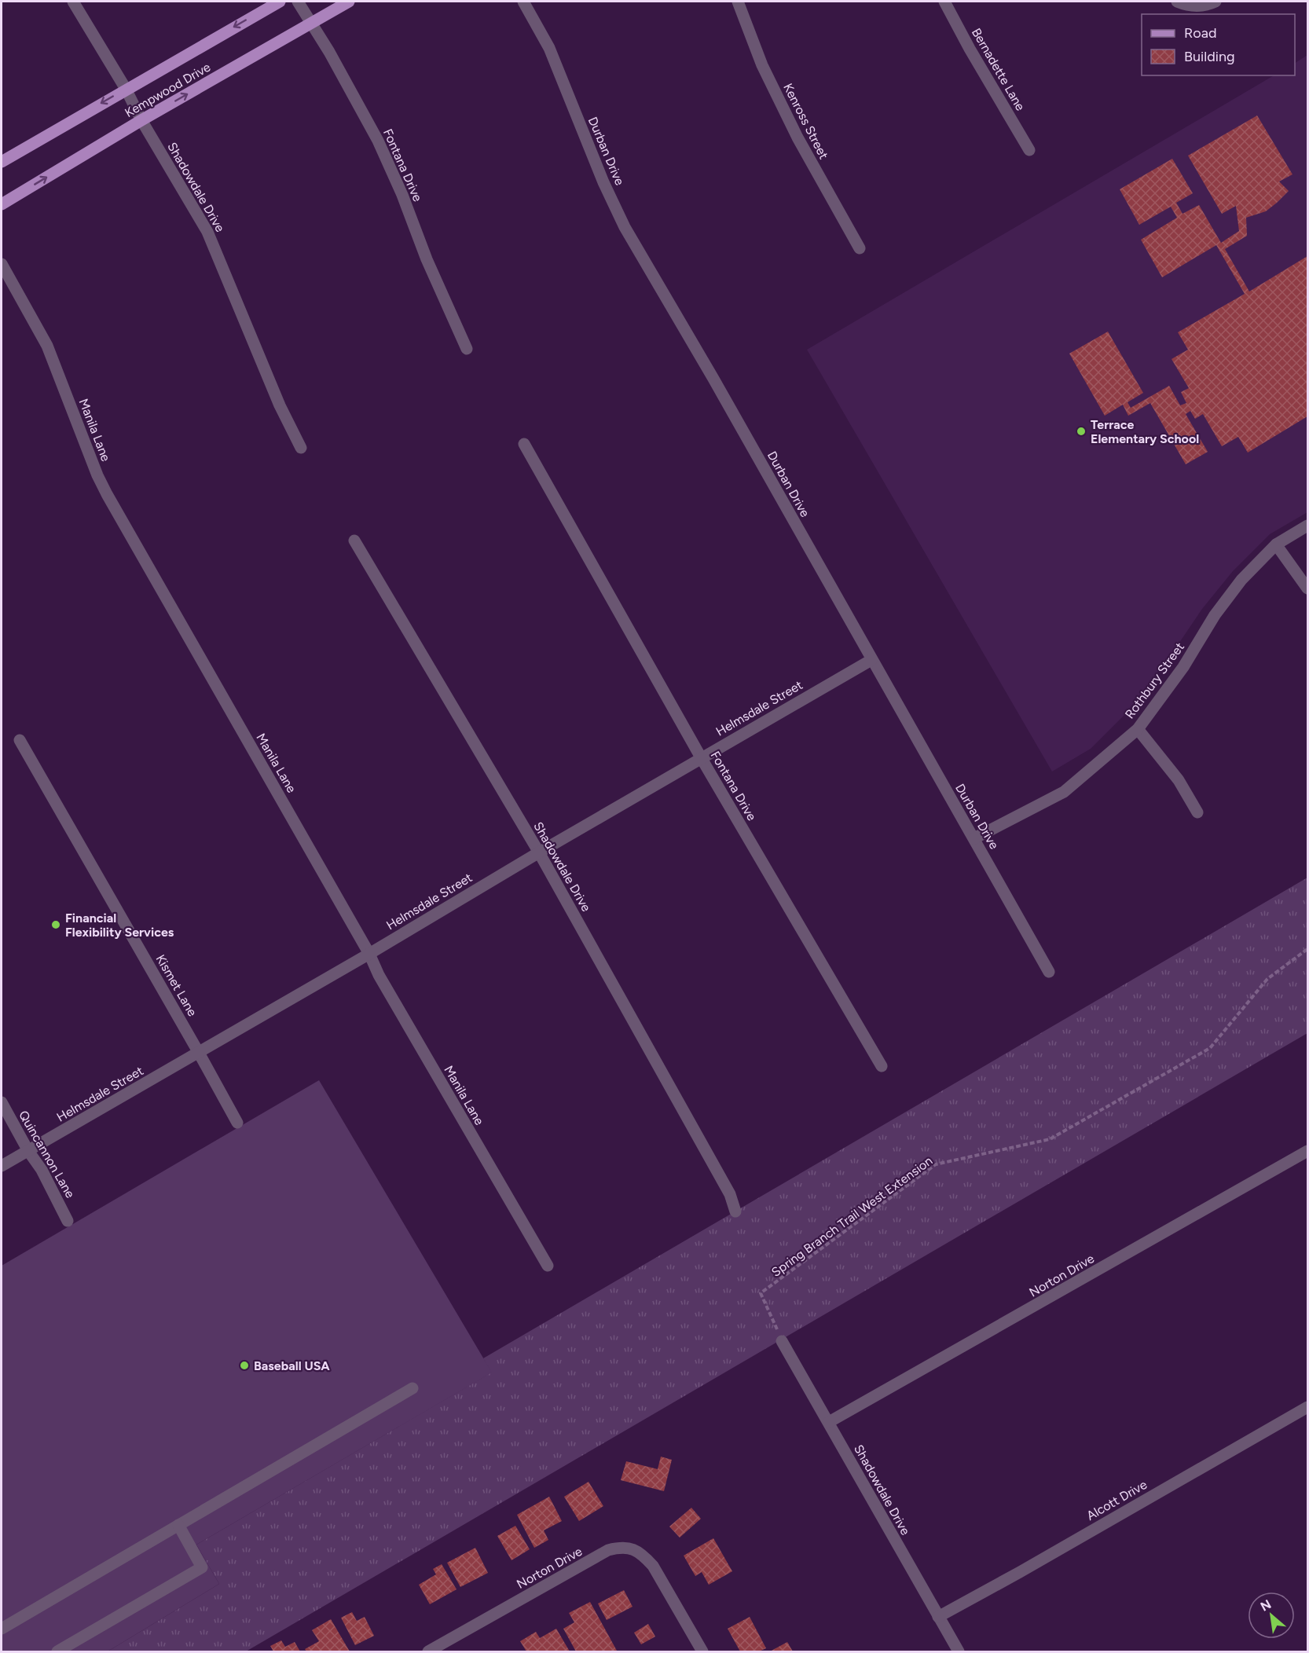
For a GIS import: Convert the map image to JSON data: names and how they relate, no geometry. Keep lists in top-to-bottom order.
{
  "streets": {
    "main road": ["Kempwood Drive"],
    "street": [
      "Bernadette Lane",
      "Kenross Street",
      "Durban Drive",
      "Fontana Drive",
      "Shadowdale Drive",
      "Manila Lane",
      "Rothbury Street",
      "Helmsdale Street",
      "Kismet Lane",
      "Quincannon Lane",
      "Norton Drive",
      "Alcott Drive"
    ],
    "path": ["Spring Branch Trail West Extension"]
  },
  "crossings": [
    ["Kempwood Drive", "Fontana Drive"],
    ["Kempwood Drive", "Shadowdale Drive"],
    ["Durban Drive", "Rothbury Street"],
    ["Durban Drive", "Helmsdale Street"],
    ["Fontana Drive", "Helmsdale Street"],
    ["Shadowdale Drive", "Helmsdale Street"],
    ["Shadowdale Drive", "Spring Branch Trail West Extension"],
    ["Shadowdale Drive", "Norton Drive"],
    ["Shadowdale Drive", "Alcott Drive"],
    ["Manila Lane", "Helmsdale Street"],
    ["Helmsdale Street", "Kismet Lane"],
    ["Helmsdale Street", "Quincannon Lane"]
  ],
  "places": ["Terrace Elementary School", "Financial Flexibility Services", "Baseball USA"],
  "legend": ["Road", "Building"],
  "north": "top left"
}
